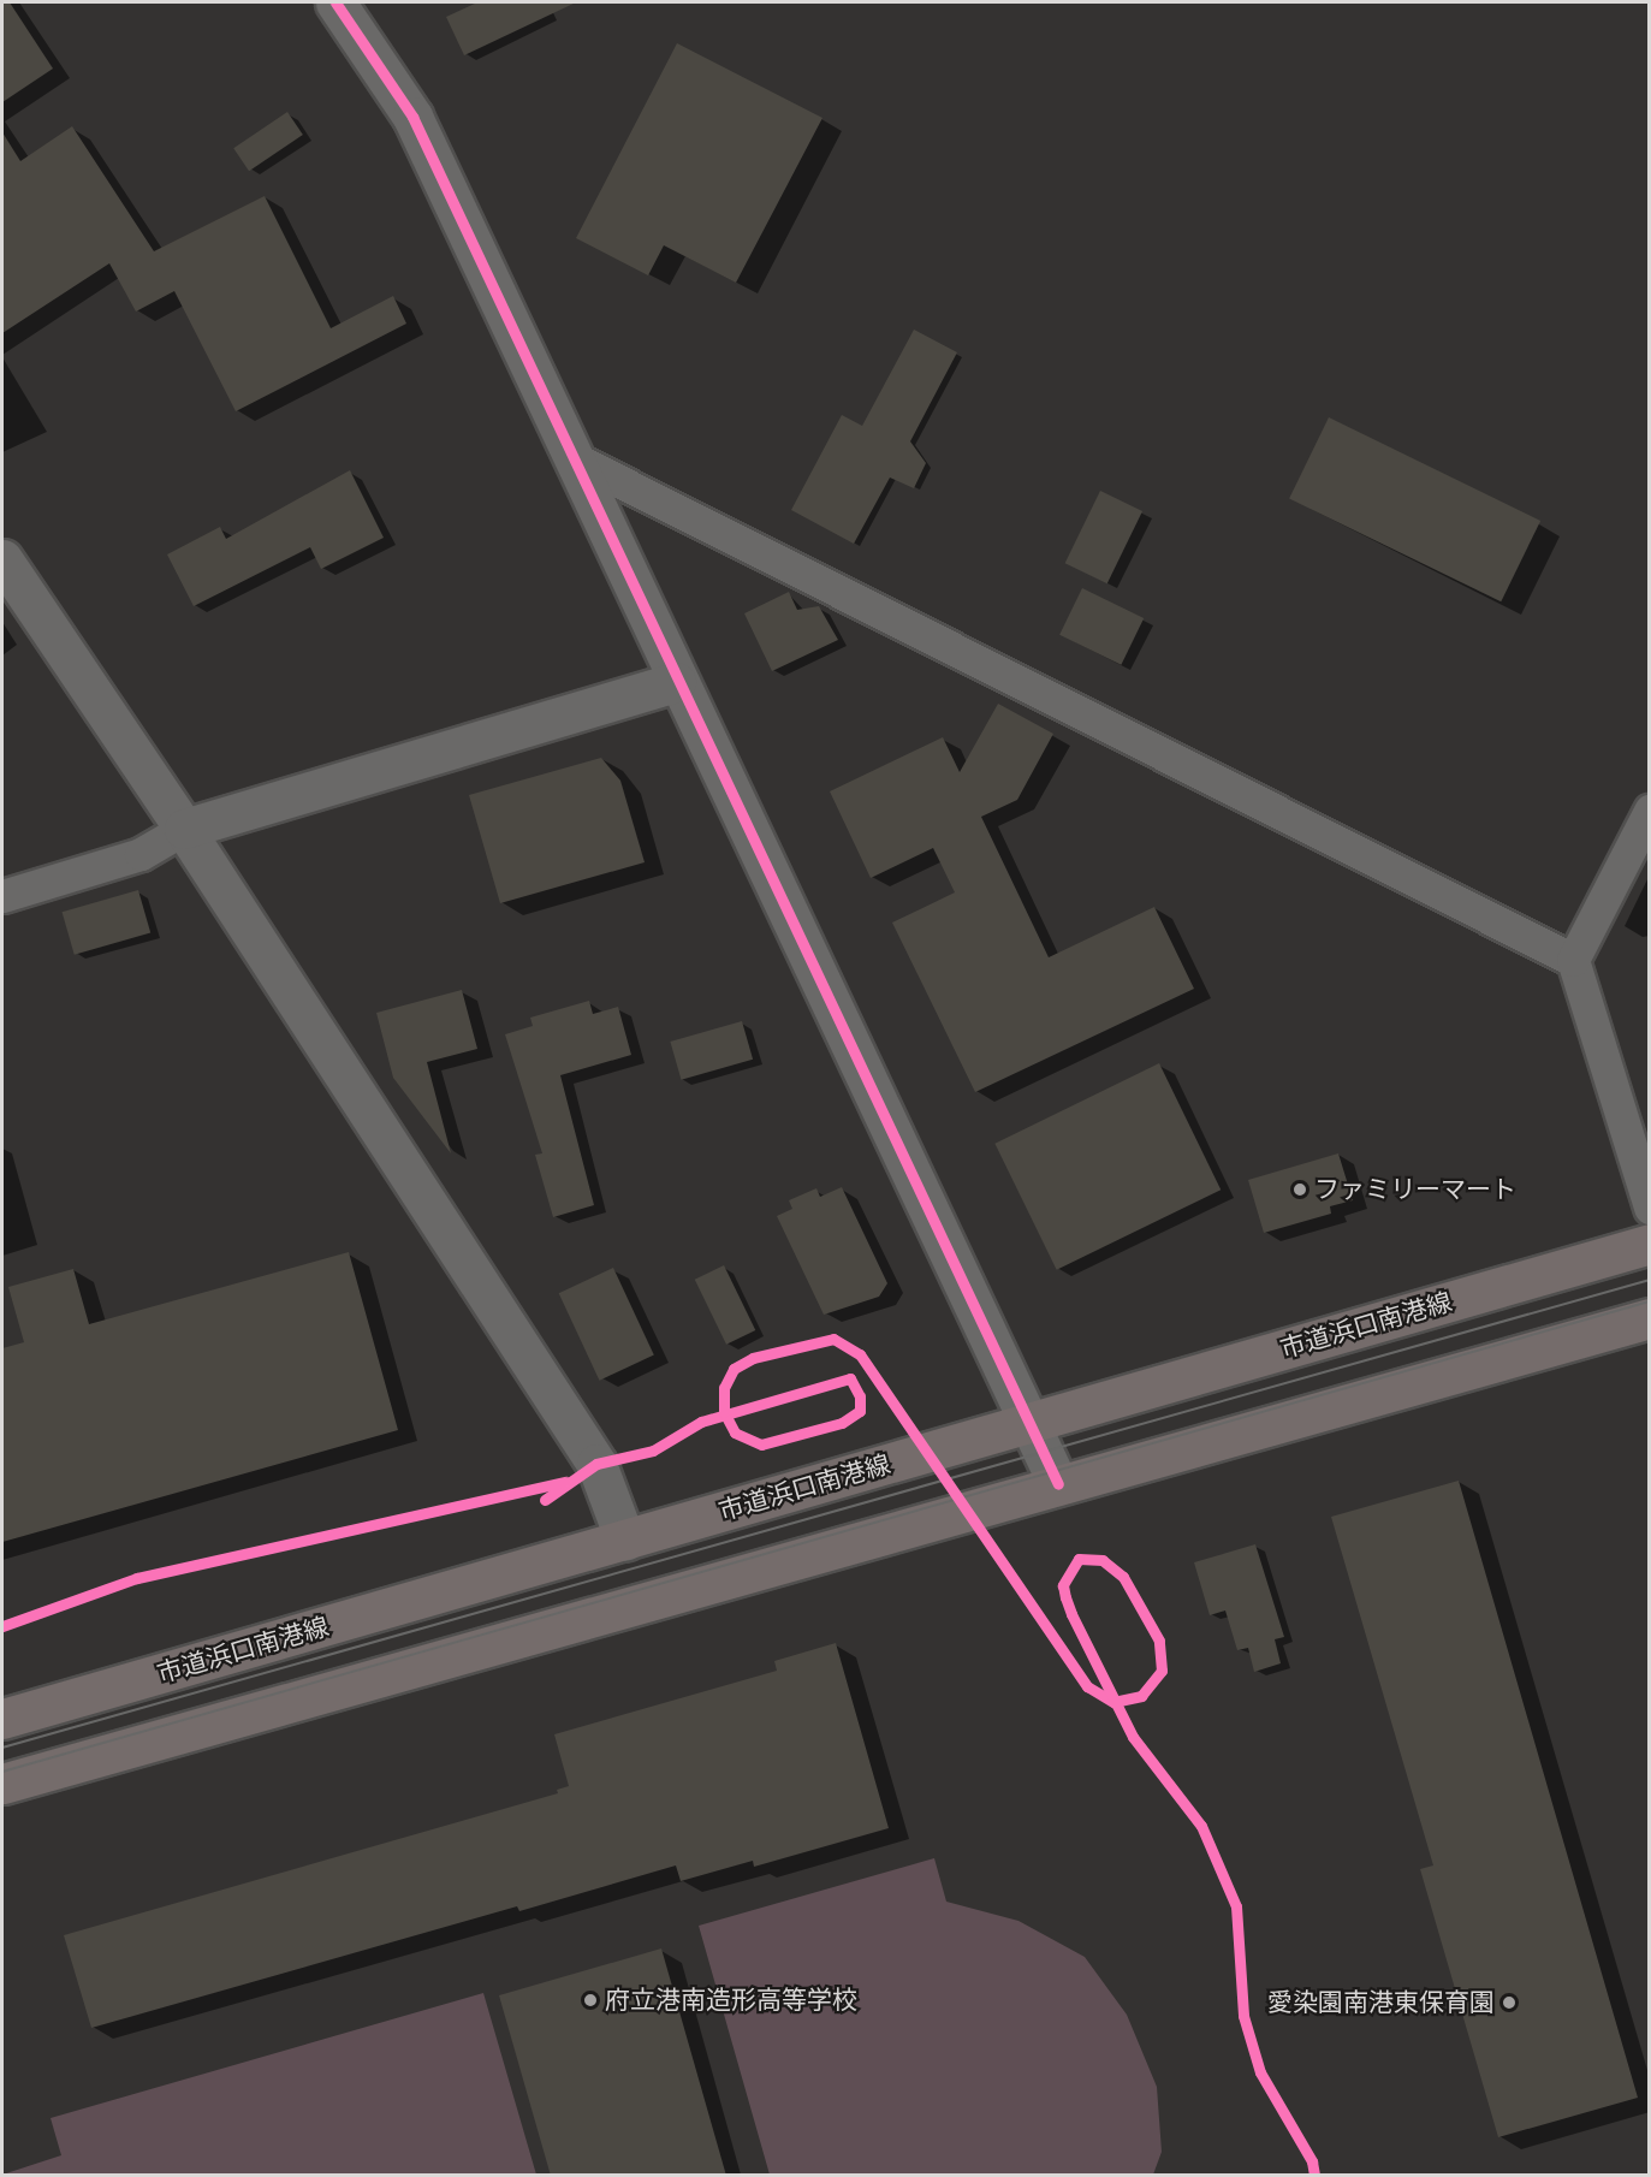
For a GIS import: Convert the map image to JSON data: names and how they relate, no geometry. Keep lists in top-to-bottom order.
{
  "streets": {
    "main road": ["市道浜口南港線"]
  },
  "places": ["ファミリーマート", "府立港南造形高等学校", "愛染園南港東保育園"]
}
